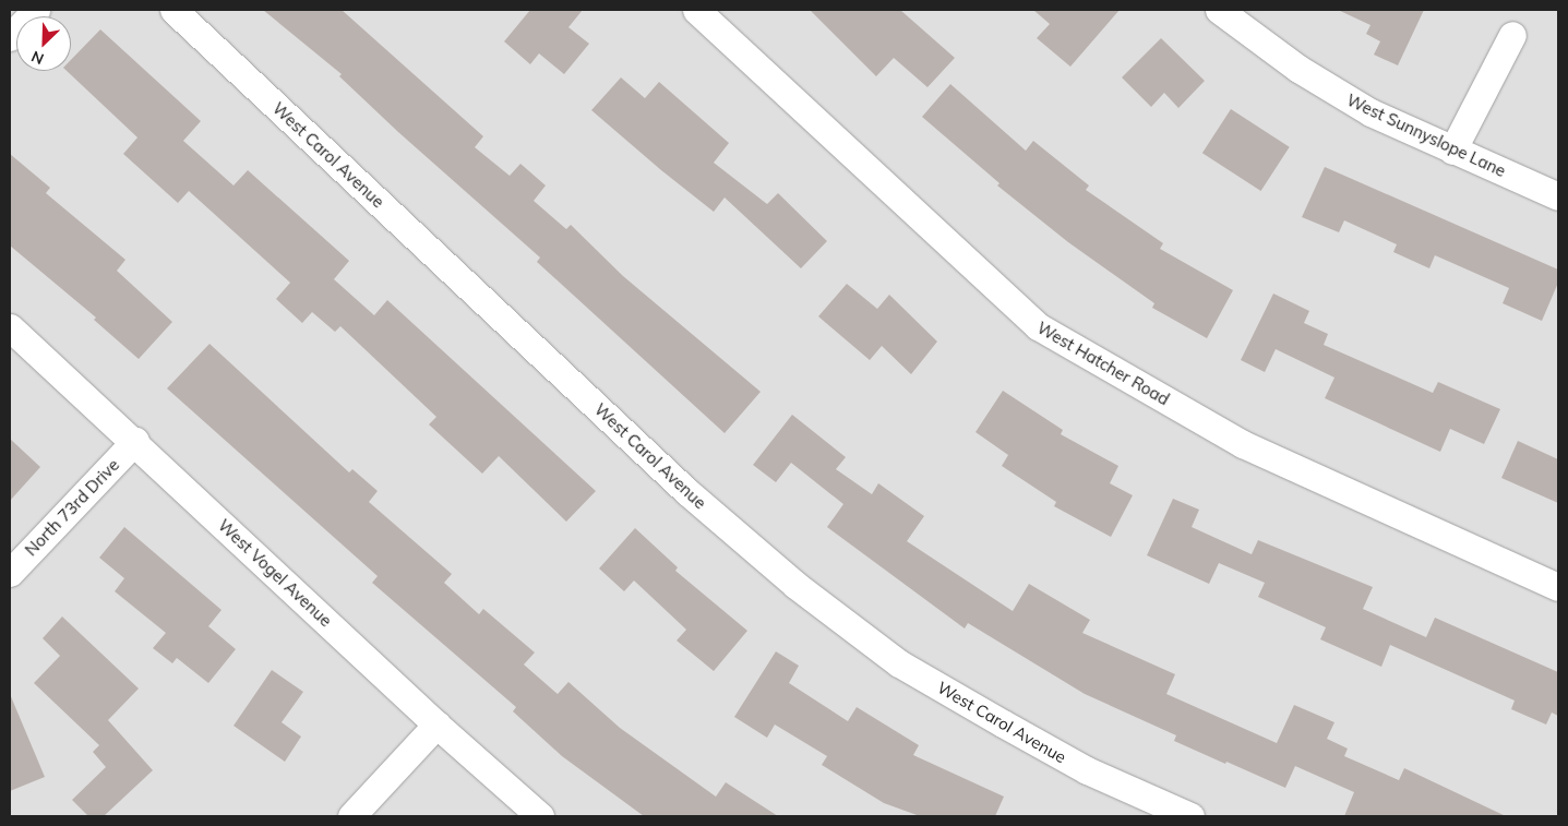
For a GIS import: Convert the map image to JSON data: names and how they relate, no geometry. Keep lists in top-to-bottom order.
{
  "streets": {
    "street": [
      "West Sunnyslope Lane",
      "West Carol Avenue",
      "West Hatcher Road",
      "North 73rd Drive",
      "West Vogel Avenue"
    ]
  },
  "crossings": [
    ["North 73rd Drive", "West Vogel Avenue"]
  ],
  "north": "bottom left"
}
